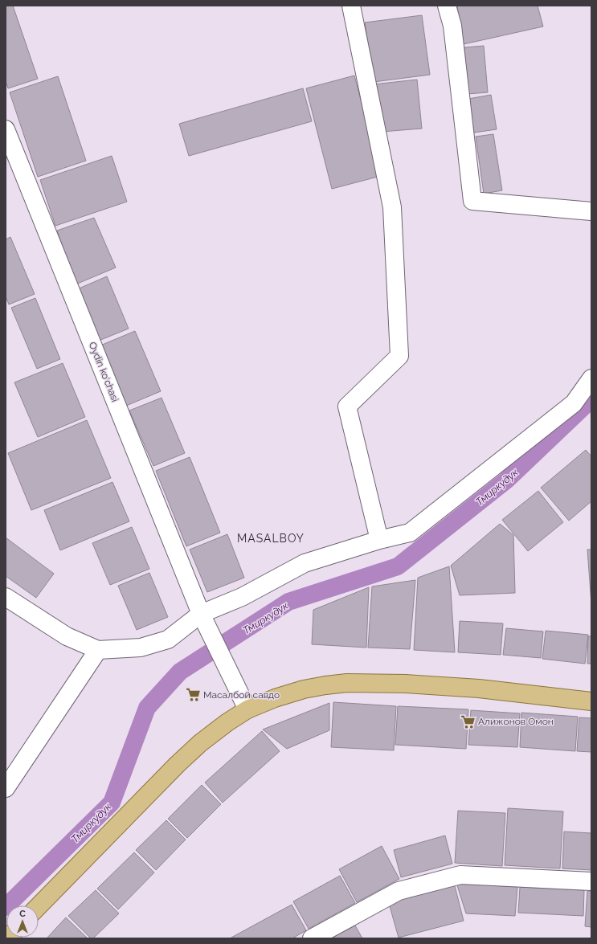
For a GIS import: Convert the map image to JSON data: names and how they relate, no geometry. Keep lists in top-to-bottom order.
{
  "streets": {
    "street": ["Oydin ko‘chasi"]
  },
  "districts": ["MASALBOY"],
  "water": ["Тмиркудук"],
  "places": {
    "supermarket": ["Масалбой савдо", "Алижонов Омон"]
  },
  "north": "top"
}
